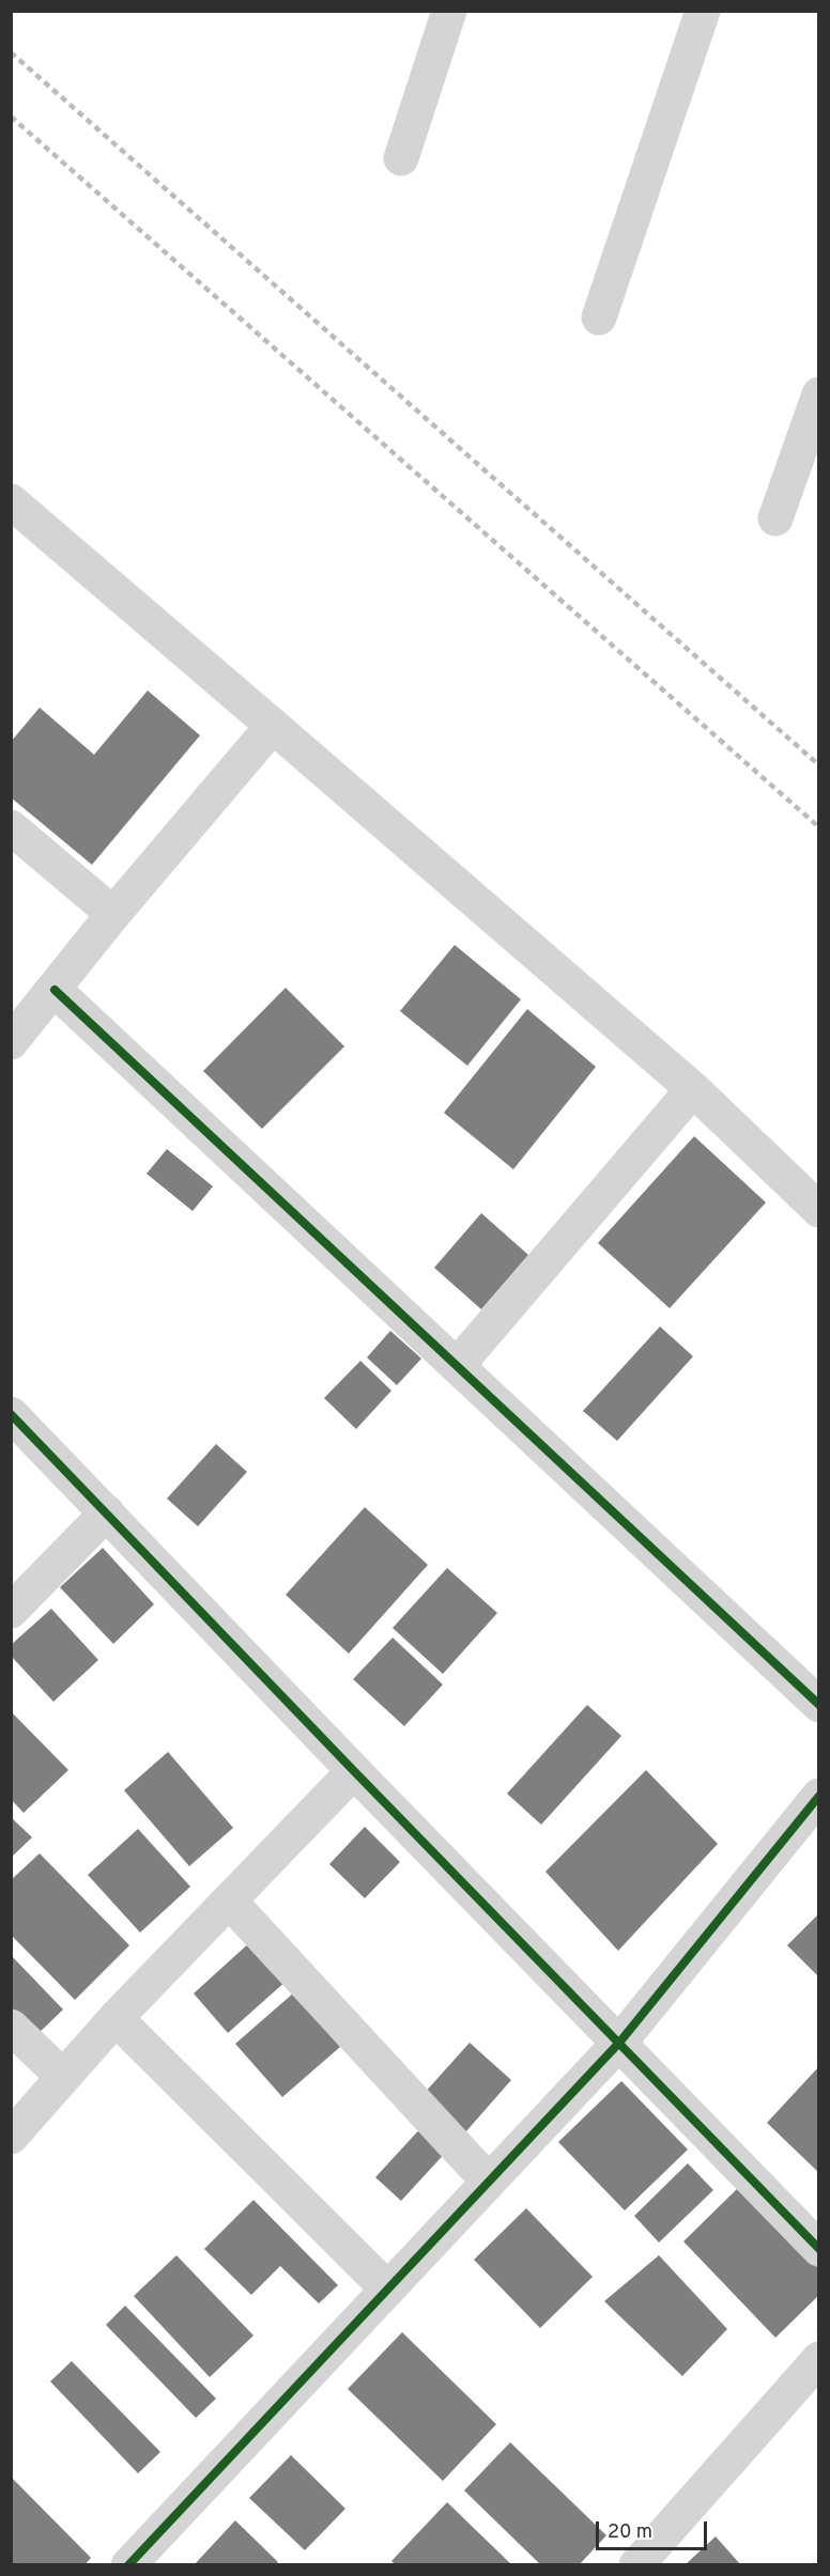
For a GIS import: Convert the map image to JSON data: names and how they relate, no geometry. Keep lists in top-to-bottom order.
{
  "scale_bar": "20 m"
}
